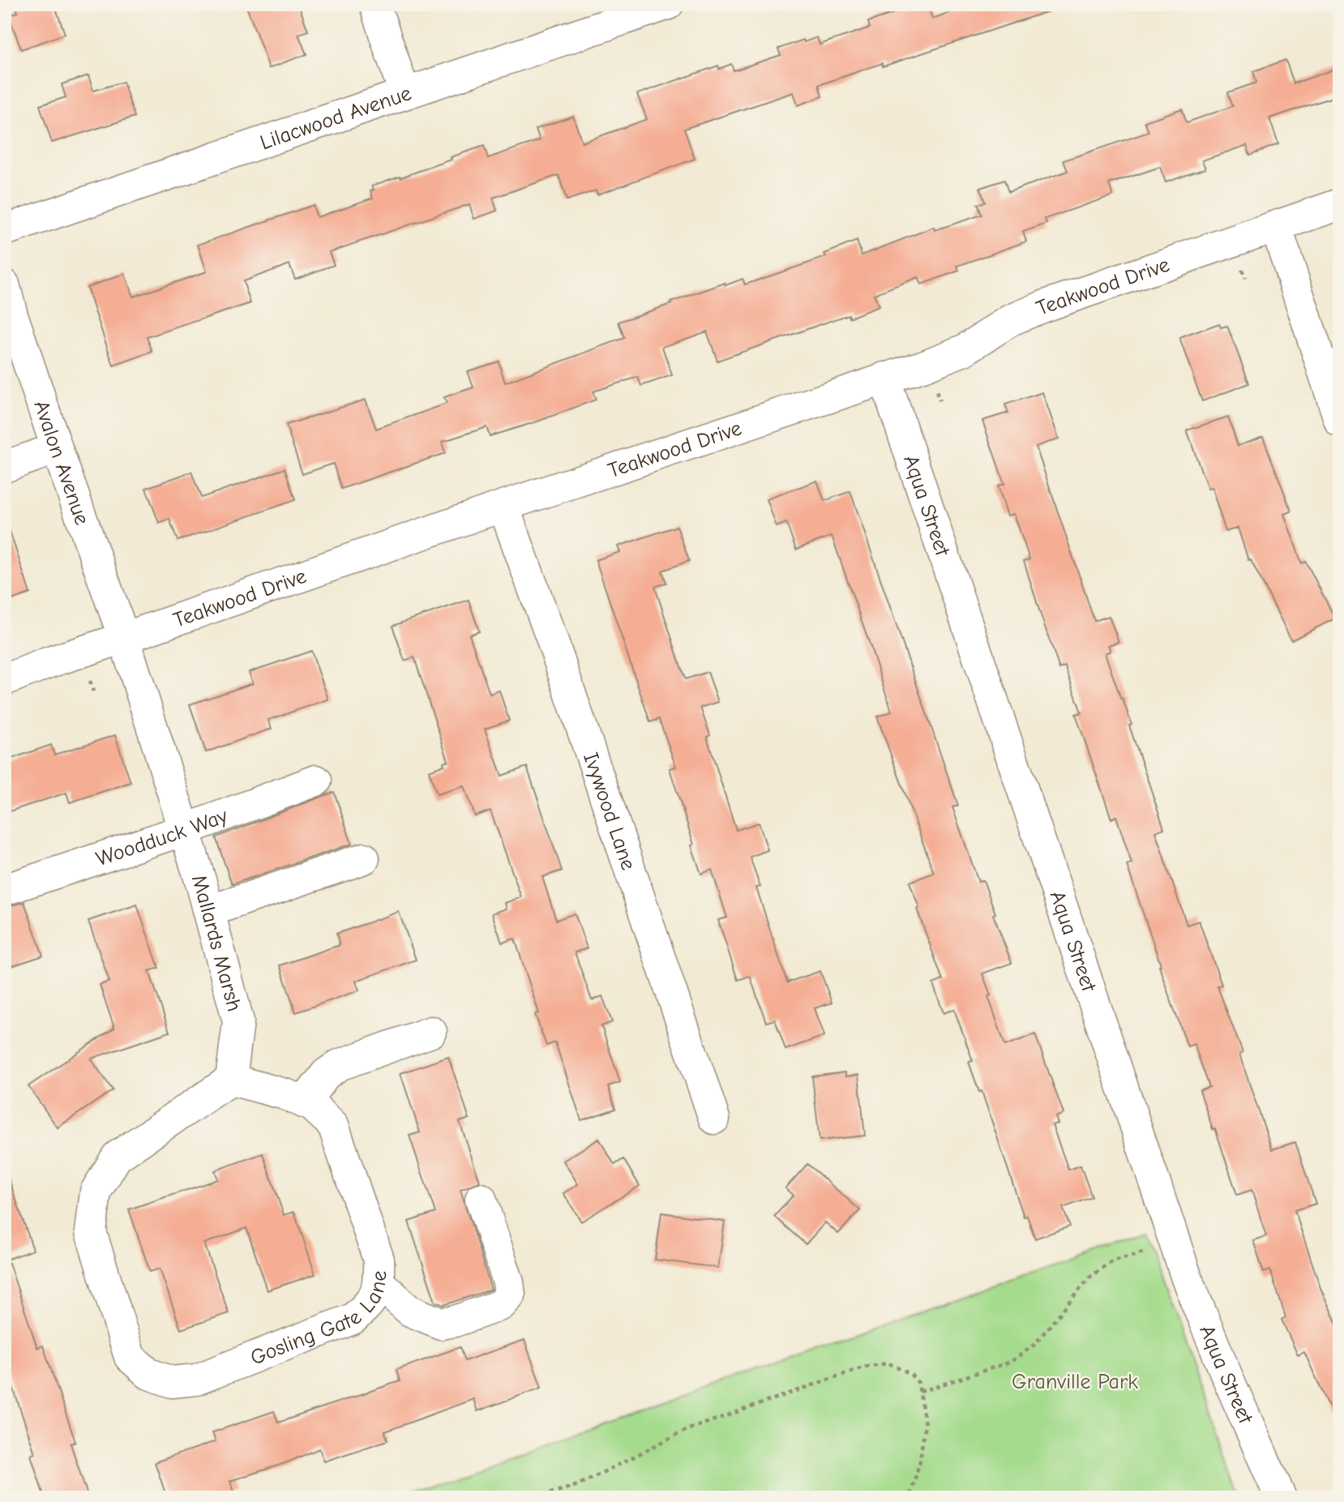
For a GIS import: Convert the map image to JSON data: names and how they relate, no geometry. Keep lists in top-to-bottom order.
{
  "streets": {
    "street": [
      "Lilacwood Avenue",
      "Teakwood Drive",
      "Avalon Avenue",
      "Aqua Street",
      "Ivywood Lane",
      "Woodduck Way",
      "Mallards Marsh",
      "Gosling Gate Lane"
    ]
  },
  "crossings": [
    ["Teakwood Drive", "Avalon Avenue"],
    ["Teakwood Drive", "Aqua Street"],
    ["Teakwood Drive", "Ivywood Lane"],
    ["Teakwood Drive", "Mallards Marsh"],
    ["Avalon Avenue", "Mallards Marsh"],
    ["Woodduck Way", "Mallards Marsh"],
    ["Mallards Marsh", "Gosling Gate Lane"]
  ],
  "parks": ["Granville Park"]
}
